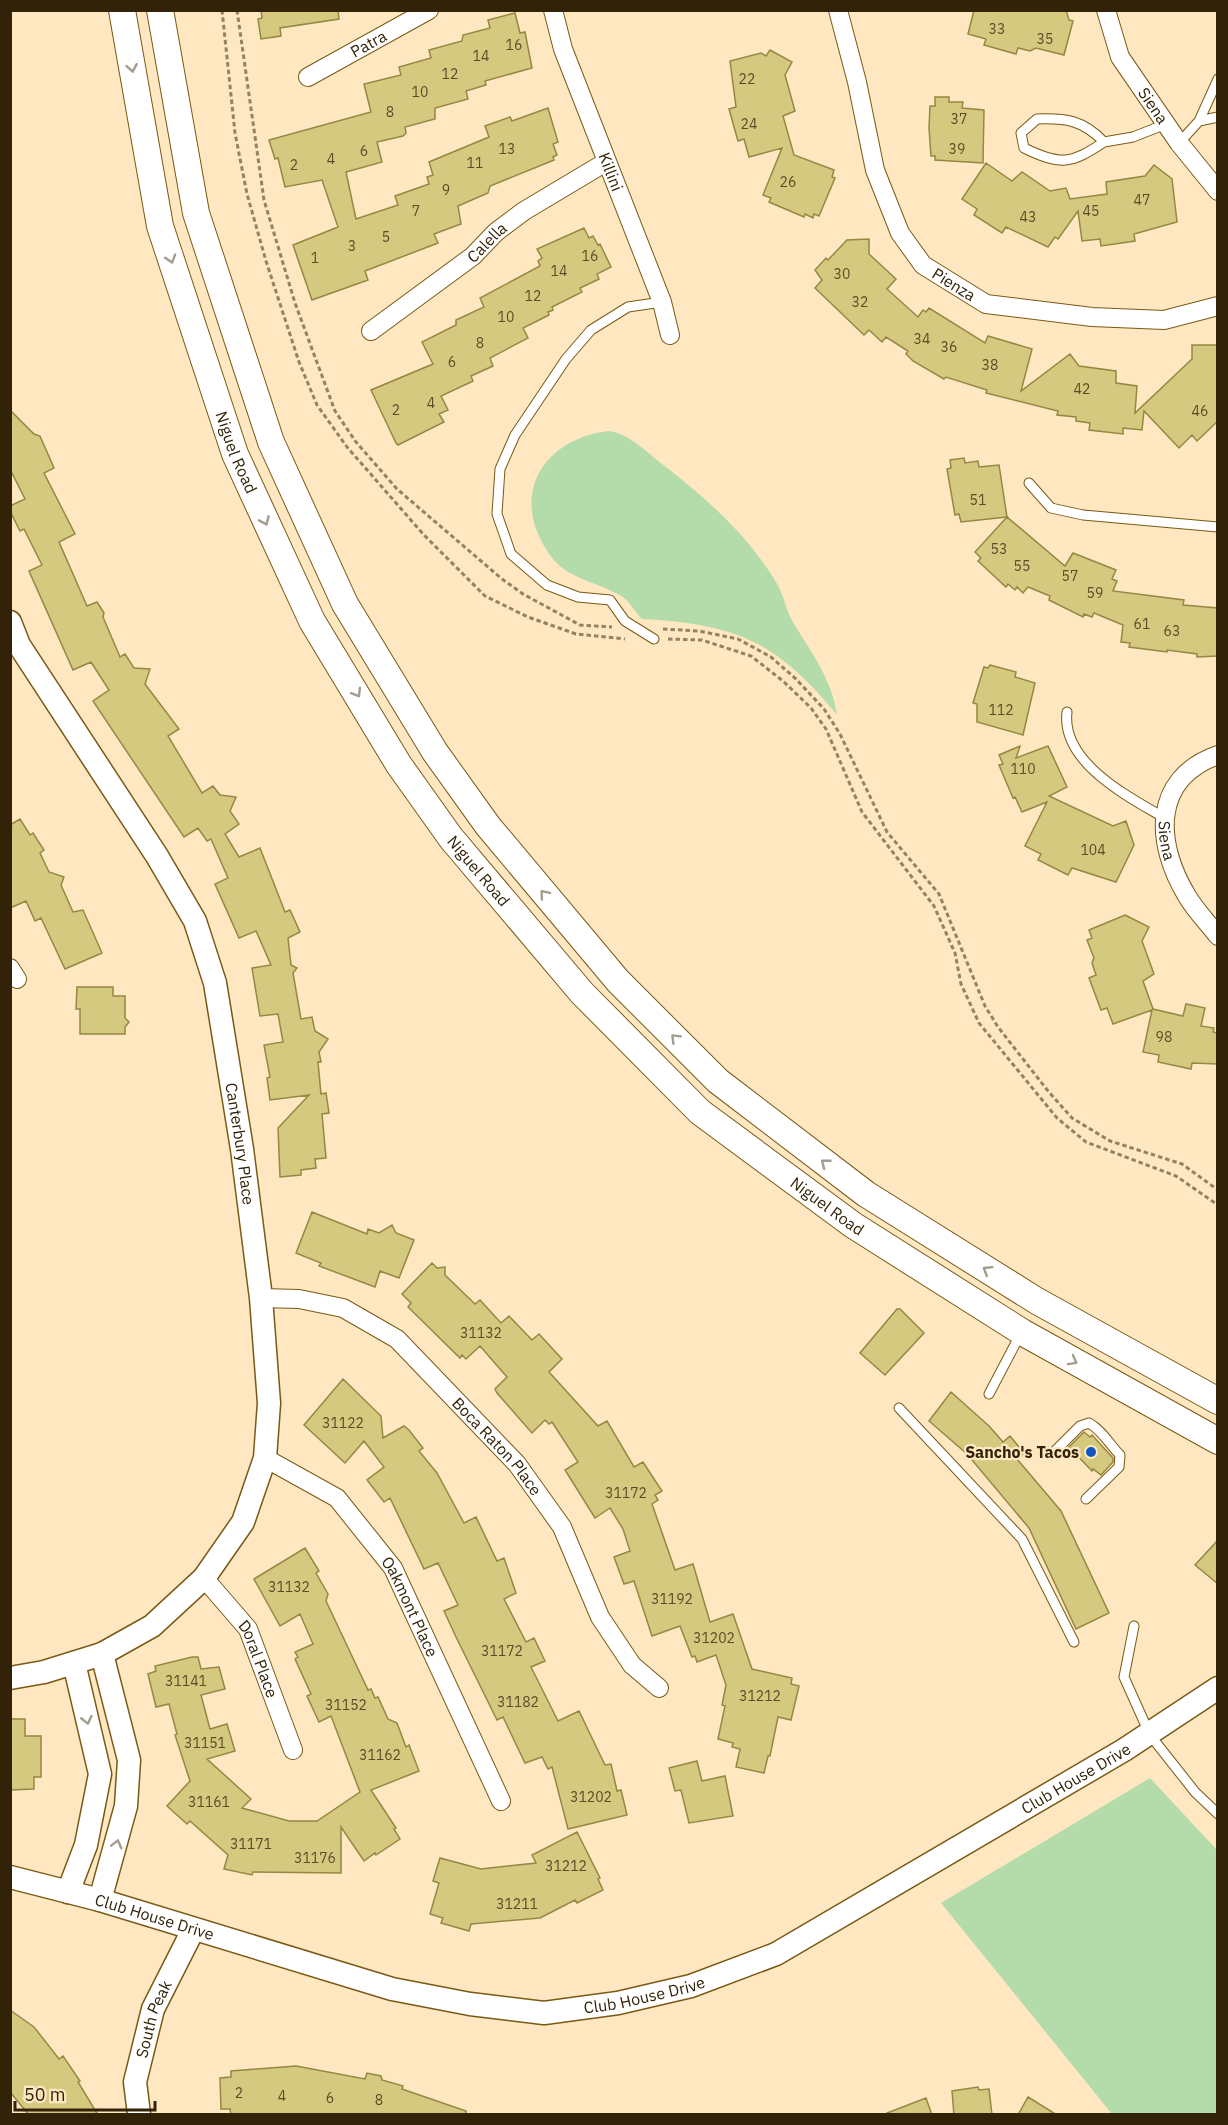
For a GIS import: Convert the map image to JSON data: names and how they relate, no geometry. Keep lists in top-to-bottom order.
{
  "streets": {
    "main road": ["Niguel Road"],
    "street": [
      "Patra",
      "Siena",
      "Killini",
      "Calella",
      "Pienza",
      "Canterbury Place",
      "Boca Raton Place",
      "Oakmont Place",
      "Doral Place",
      "Club House Drive",
      "South Peak"
    ]
  },
  "crossings": [
    ["Killini", "Calella"],
    ["Canterbury Place", "Boca Raton Place"],
    ["Canterbury Place", "Oakmont Place"],
    ["Canterbury Place", "Doral Place"],
    ["Club House Drive", "South Peak"]
  ],
  "places": ["Sancho's Tacos"],
  "house_numbers": [
    "33",
    "35",
    "16",
    "14",
    "12",
    "22",
    "10",
    "8",
    "37",
    "24",
    "13",
    "39",
    "6",
    "4",
    "11",
    "2",
    "26",
    "9",
    "47",
    "7",
    "45",
    "43",
    "5",
    "3",
    "16",
    "1",
    "14",
    "30",
    "12",
    "32",
    "10",
    "34",
    "8",
    "36",
    "6",
    "38",
    "42",
    "4",
    "2",
    "46",
    "51",
    "53",
    "55",
    "57",
    "59",
    "61",
    "63",
    "112",
    "110",
    "104",
    "98",
    "31132",
    "31122",
    "31172",
    "31132",
    "31192",
    "31202",
    "31172",
    "31141",
    "31212",
    "31182",
    "31152",
    "31151",
    "31162",
    "31202",
    "31161",
    "31171",
    "31176",
    "31212",
    "31211",
    "2",
    "4",
    "6",
    "8"
  ],
  "scale_bar": "50 m"
}
